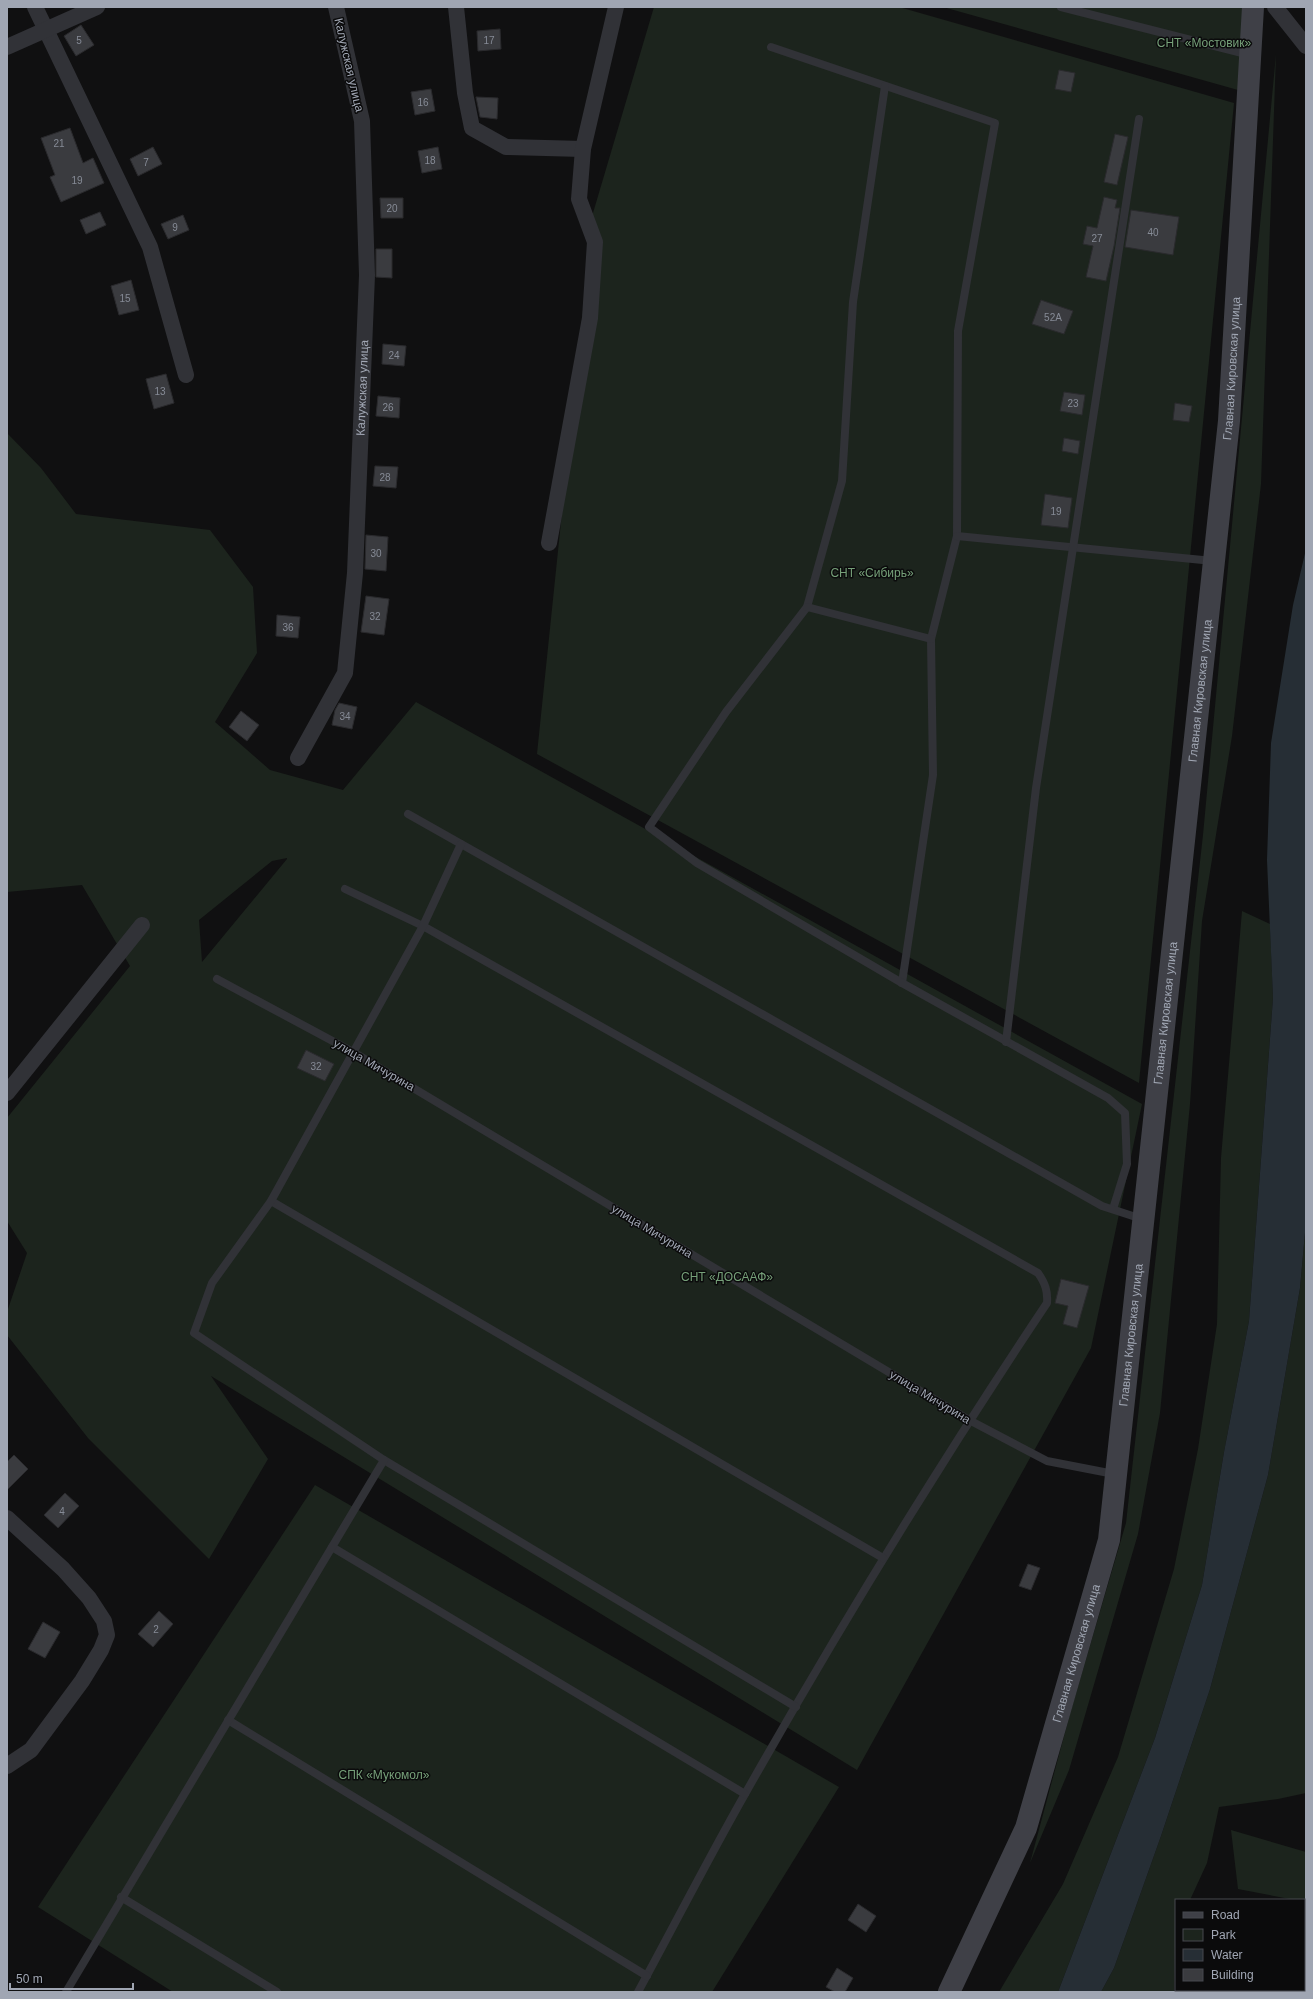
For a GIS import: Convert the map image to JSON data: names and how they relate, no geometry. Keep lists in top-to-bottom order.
{
  "streets": {
    "main road": ["Главная Кировская улица"],
    "street": ["Калужская улица"],
    "lane": ["улица Мичурина"]
  },
  "crossings": [
    ["Главная Кировская улица", "улица Мичурина"]
  ],
  "parks": [
    "СНТ «Мостовик»",
    "СНТ «Сибирь»",
    "СНТ «ДОСААФ»",
    "СПК «Мукомол»"
  ],
  "house_numbers": [
    "5",
    "17",
    "16",
    "21",
    "18",
    "7",
    "19",
    "20",
    "9",
    "40",
    "27",
    "15",
    "52А",
    "24",
    "13",
    "23",
    "26",
    "28",
    "19",
    "30",
    "32",
    "36",
    "34",
    "32",
    "4",
    "2"
  ],
  "legend": [
    "Road",
    "Park",
    "Water",
    "Building"
  ],
  "scale_bar": "50 m"
}
